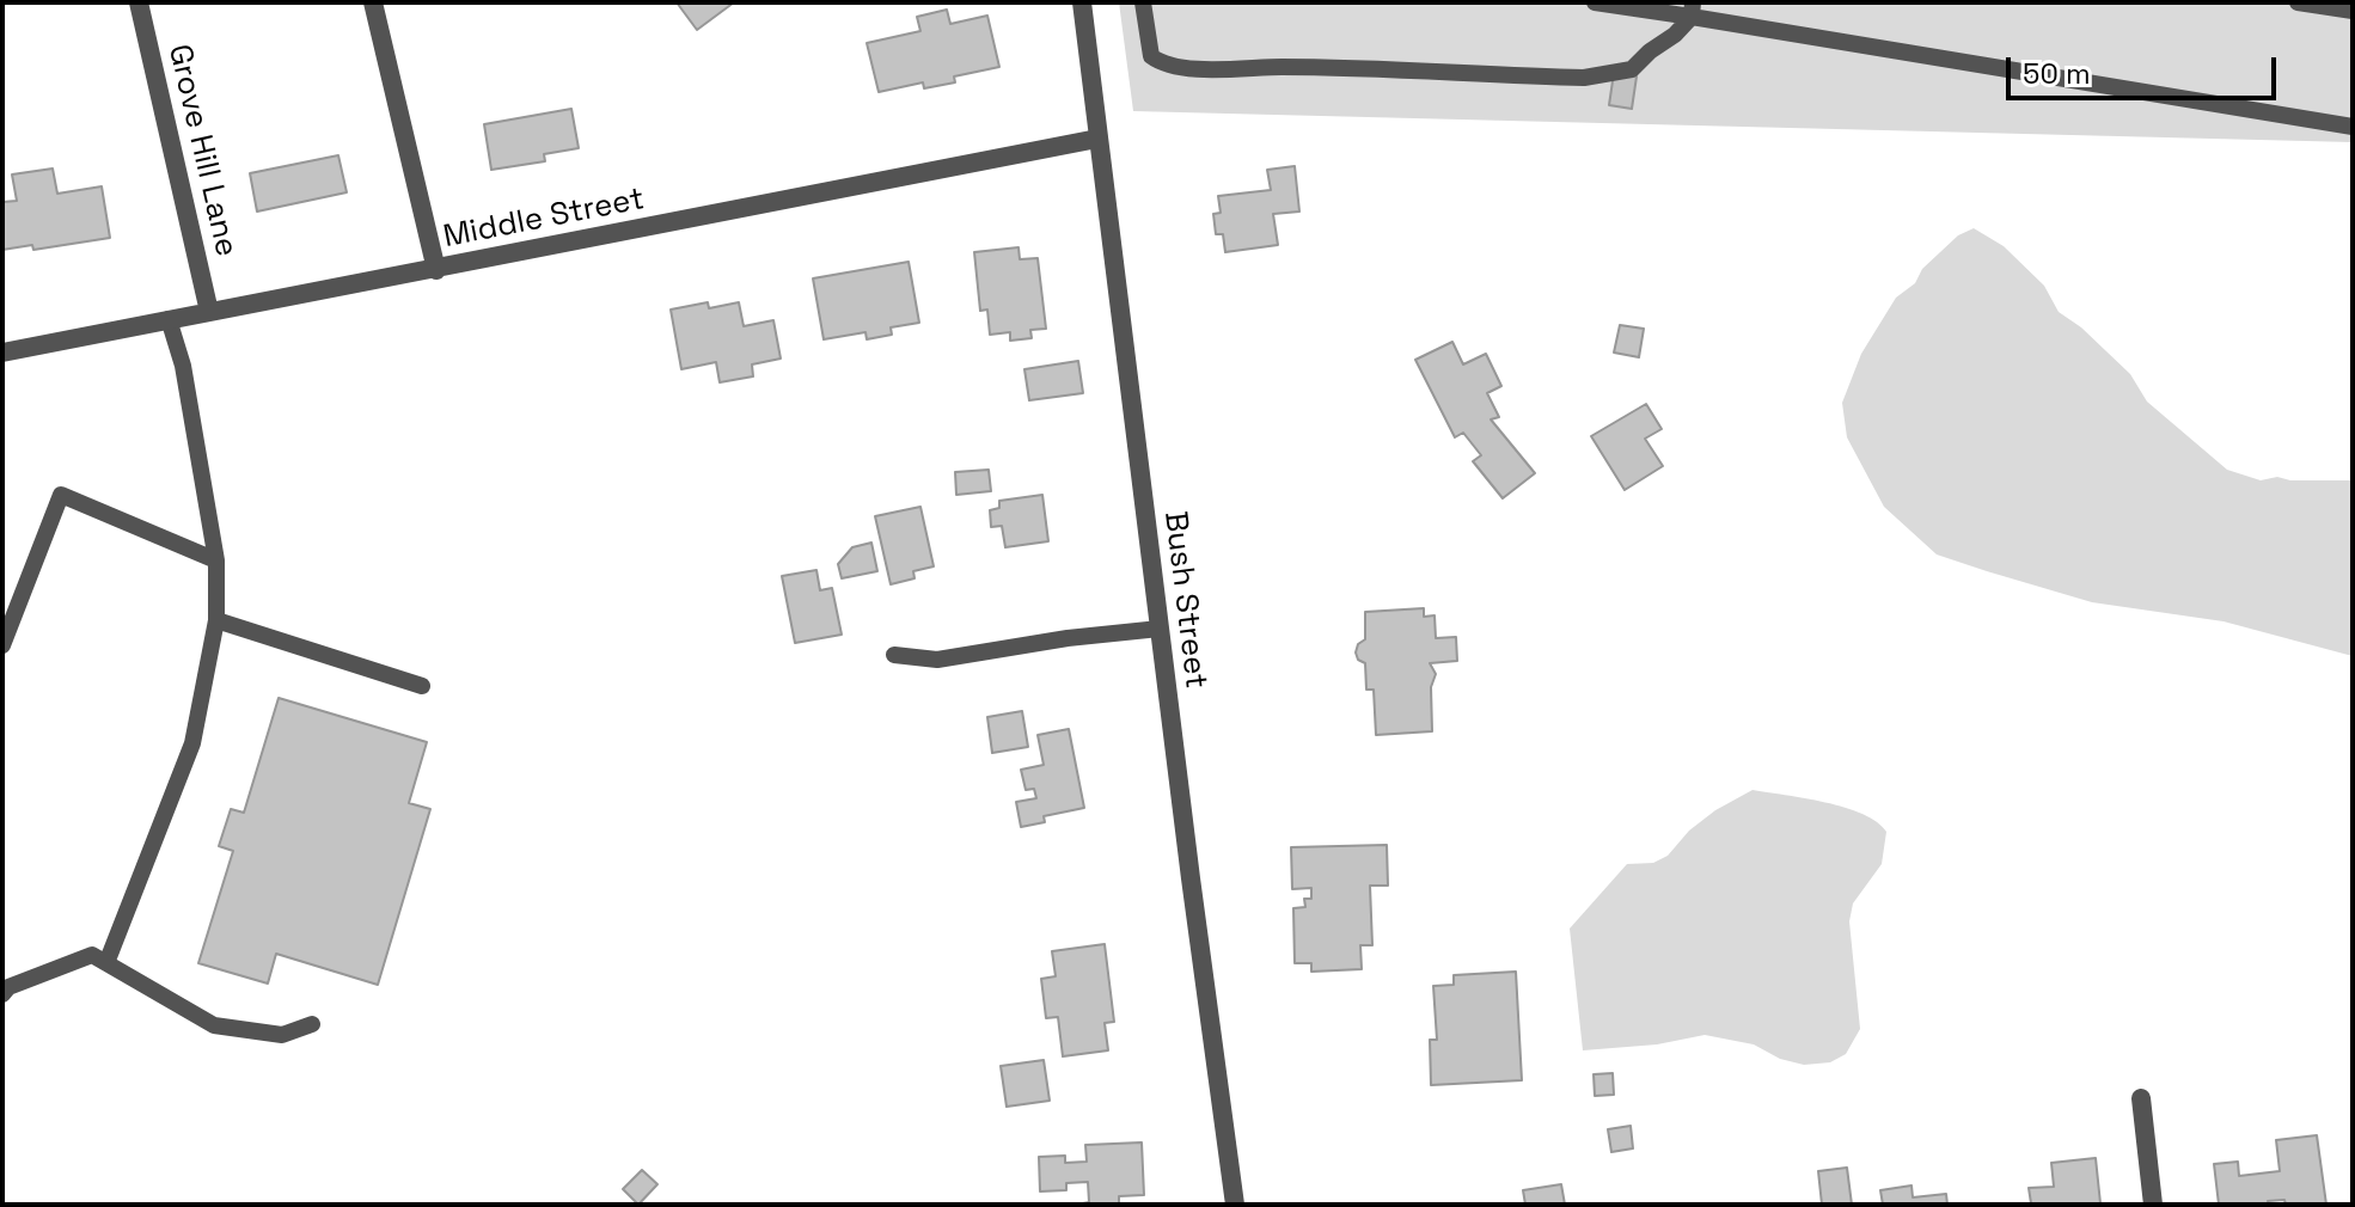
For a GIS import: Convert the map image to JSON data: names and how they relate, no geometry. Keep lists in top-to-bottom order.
{
  "streets": {
    "street": ["Grove Hill Lane", "Middle Street", "Bush Street"]
  },
  "crossings": [
    ["Grove Hill Lane", "Middle Street"],
    ["Middle Street", "Bush Street"]
  ],
  "scale_bar": "50 m"
}
